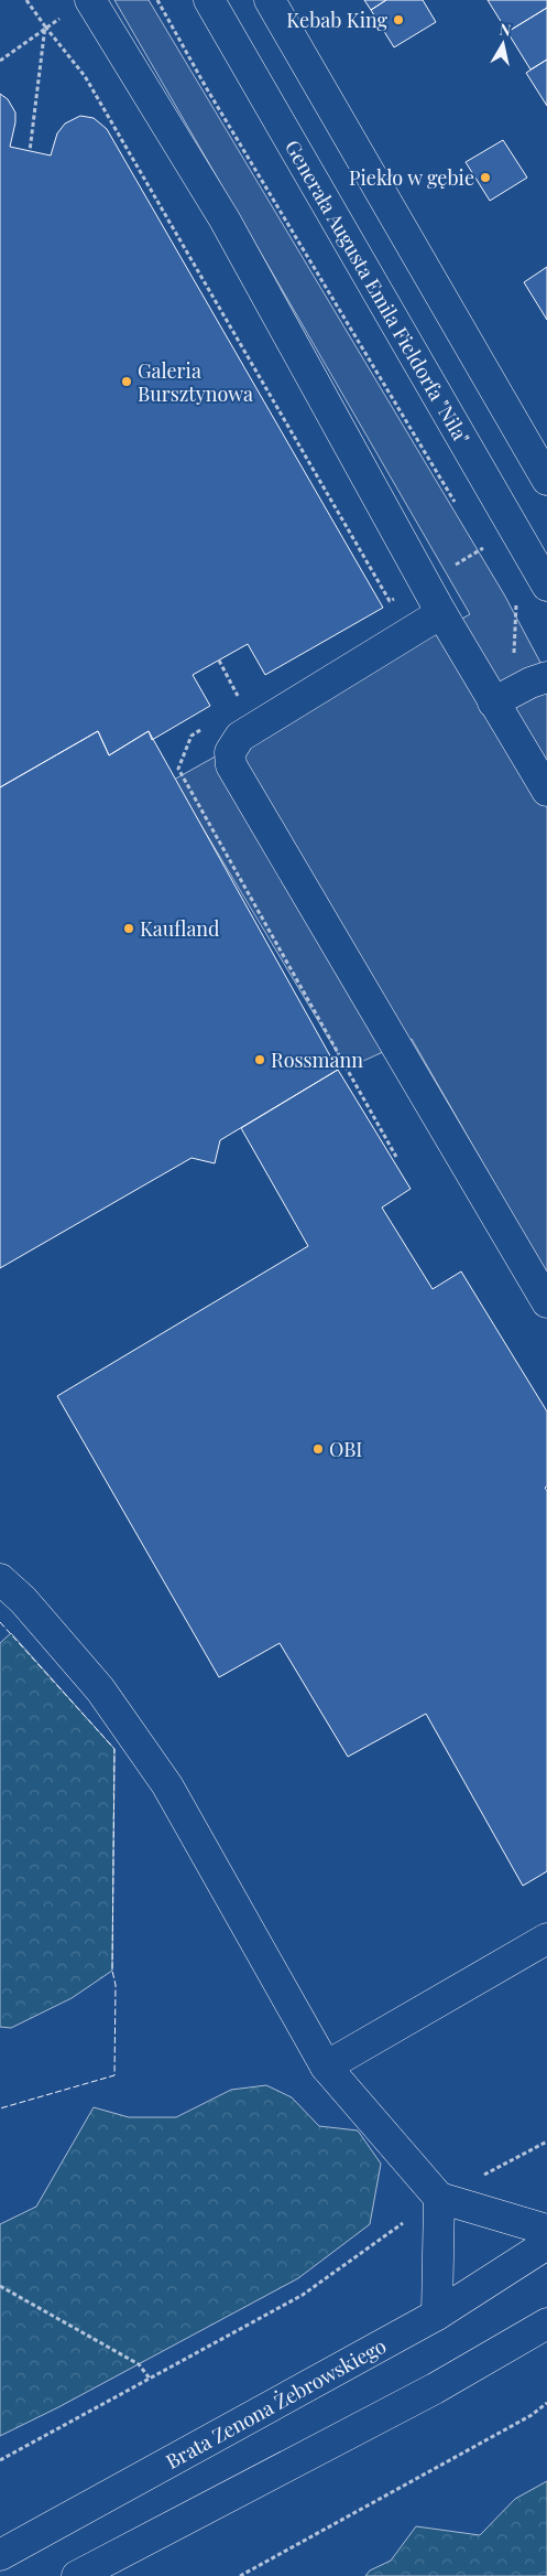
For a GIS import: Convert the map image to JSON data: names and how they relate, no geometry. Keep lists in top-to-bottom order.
{
  "streets": {
    "street": ["Generała Augusta Emila Fieldorfa \"Nila\"", "Brata Zenona Żebrowskiego"]
  },
  "places": [
    "Kebab King",
    "Piekło w gębie",
    "Galeria Bursztynowa",
    "Kaufland",
    "Rossmann",
    "OBI"
  ],
  "north": "top"
}
